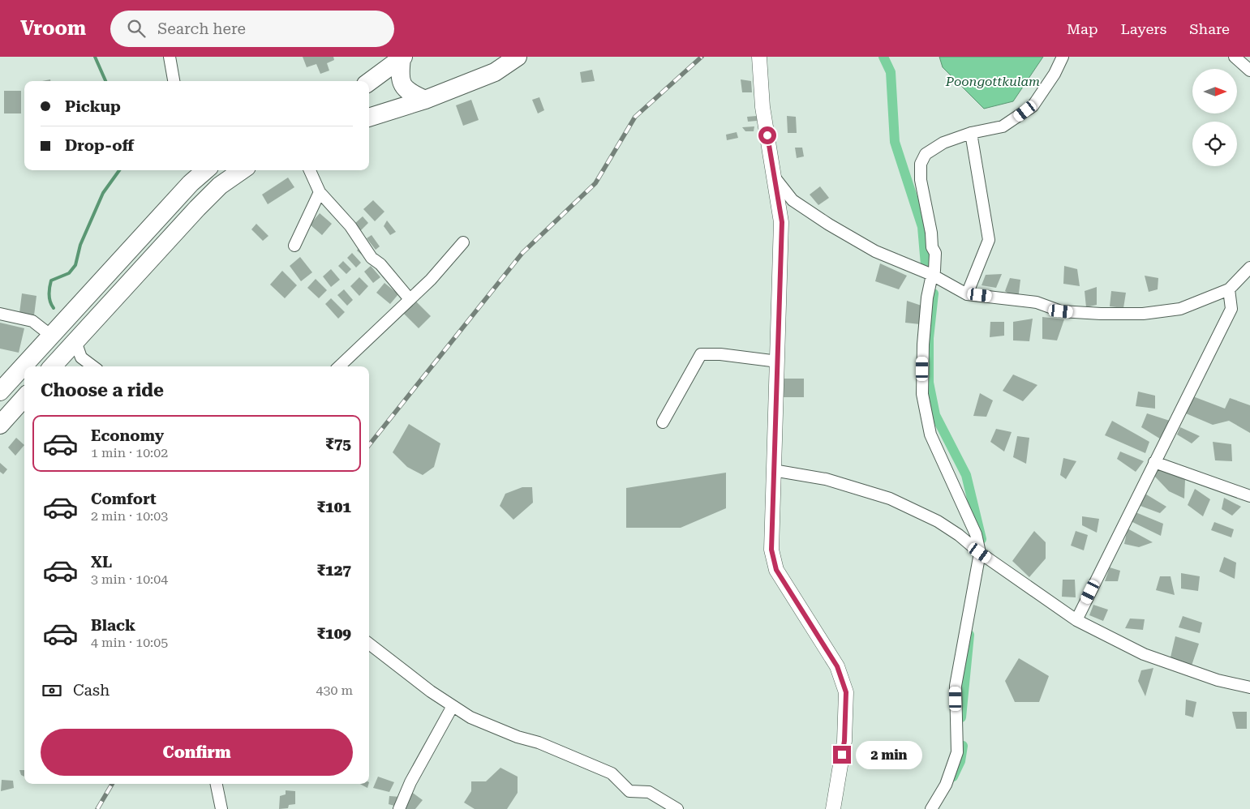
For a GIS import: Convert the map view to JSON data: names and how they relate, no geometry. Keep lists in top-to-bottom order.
{
  "water": ["Poongottkulam"],
  "north": "right",
  "page": {
    "header": "Vroom",
    "search": "Search here",
    "nav": ["Map", "Layers", "Share"],
    "banner": ["Pickup", "Drop-off"],
    "heading": "Choose a ride",
    "list": [
      {
        "name": "Economy",
        "note": "1 min · 10:02",
        "value": "₹75"
      },
      {
        "name": "Comfort",
        "note": "2 min · 10:03",
        "value": "₹101"
      },
      {
        "name": "XL",
        "note": "3 min · 10:04",
        "value": "₹127"
      },
      {
        "name": "Black",
        "note": "4 min · 10:05",
        "value": "₹109"
      }
    ],
    "pay": ["Cash", "430 m"],
    "buttons": "Confirm",
    "bubble": "2 min"
  }
}
